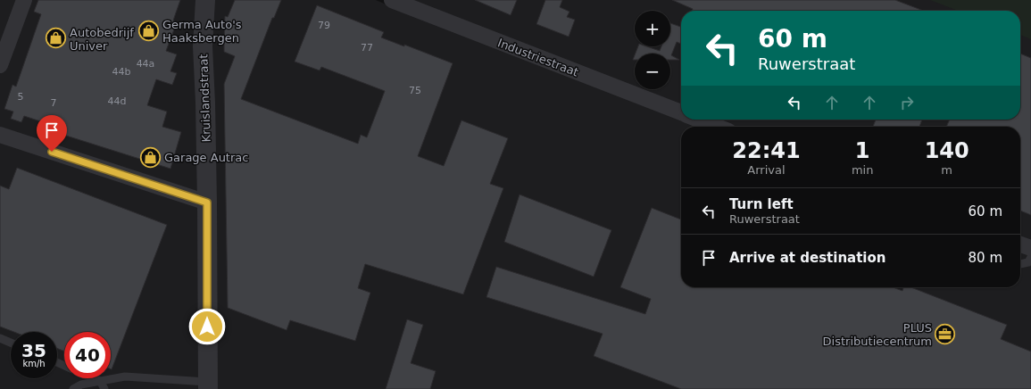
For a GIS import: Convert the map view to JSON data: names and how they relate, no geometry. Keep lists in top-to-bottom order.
{
  "streets": {
    "street": ["Industriestraat", "Kruislandstraat"]
  },
  "places": {
    "shop": ["Germa Auto's Haaksbergen", "Autobedrijf Univer", "Garage Autrac"],
    "office": ["PLUS Distributiecentrum"]
  },
  "house_numbers": [
    "79",
    "77",
    "44a",
    "44b",
    "75",
    "5",
    "44d",
    "7"
  ],
  "page": {
    "map_buttons": ["+", "−"],
    "turn": ["60 m", "Ruwerstraat"],
    "eta": [
      "22:41",
      "Arrival",
      "1",
      "min",
      "140",
      "m"
    ],
    "list": [
      {
        "name": "Turn left",
        "note": "Ruwerstraat",
        "value": "60 m"
      },
      {
        "name": "Arrive at destination",
        "value": "80 m"
      }
    ],
    "speed": "35 km/h",
    "limit": "40"
  }
}
